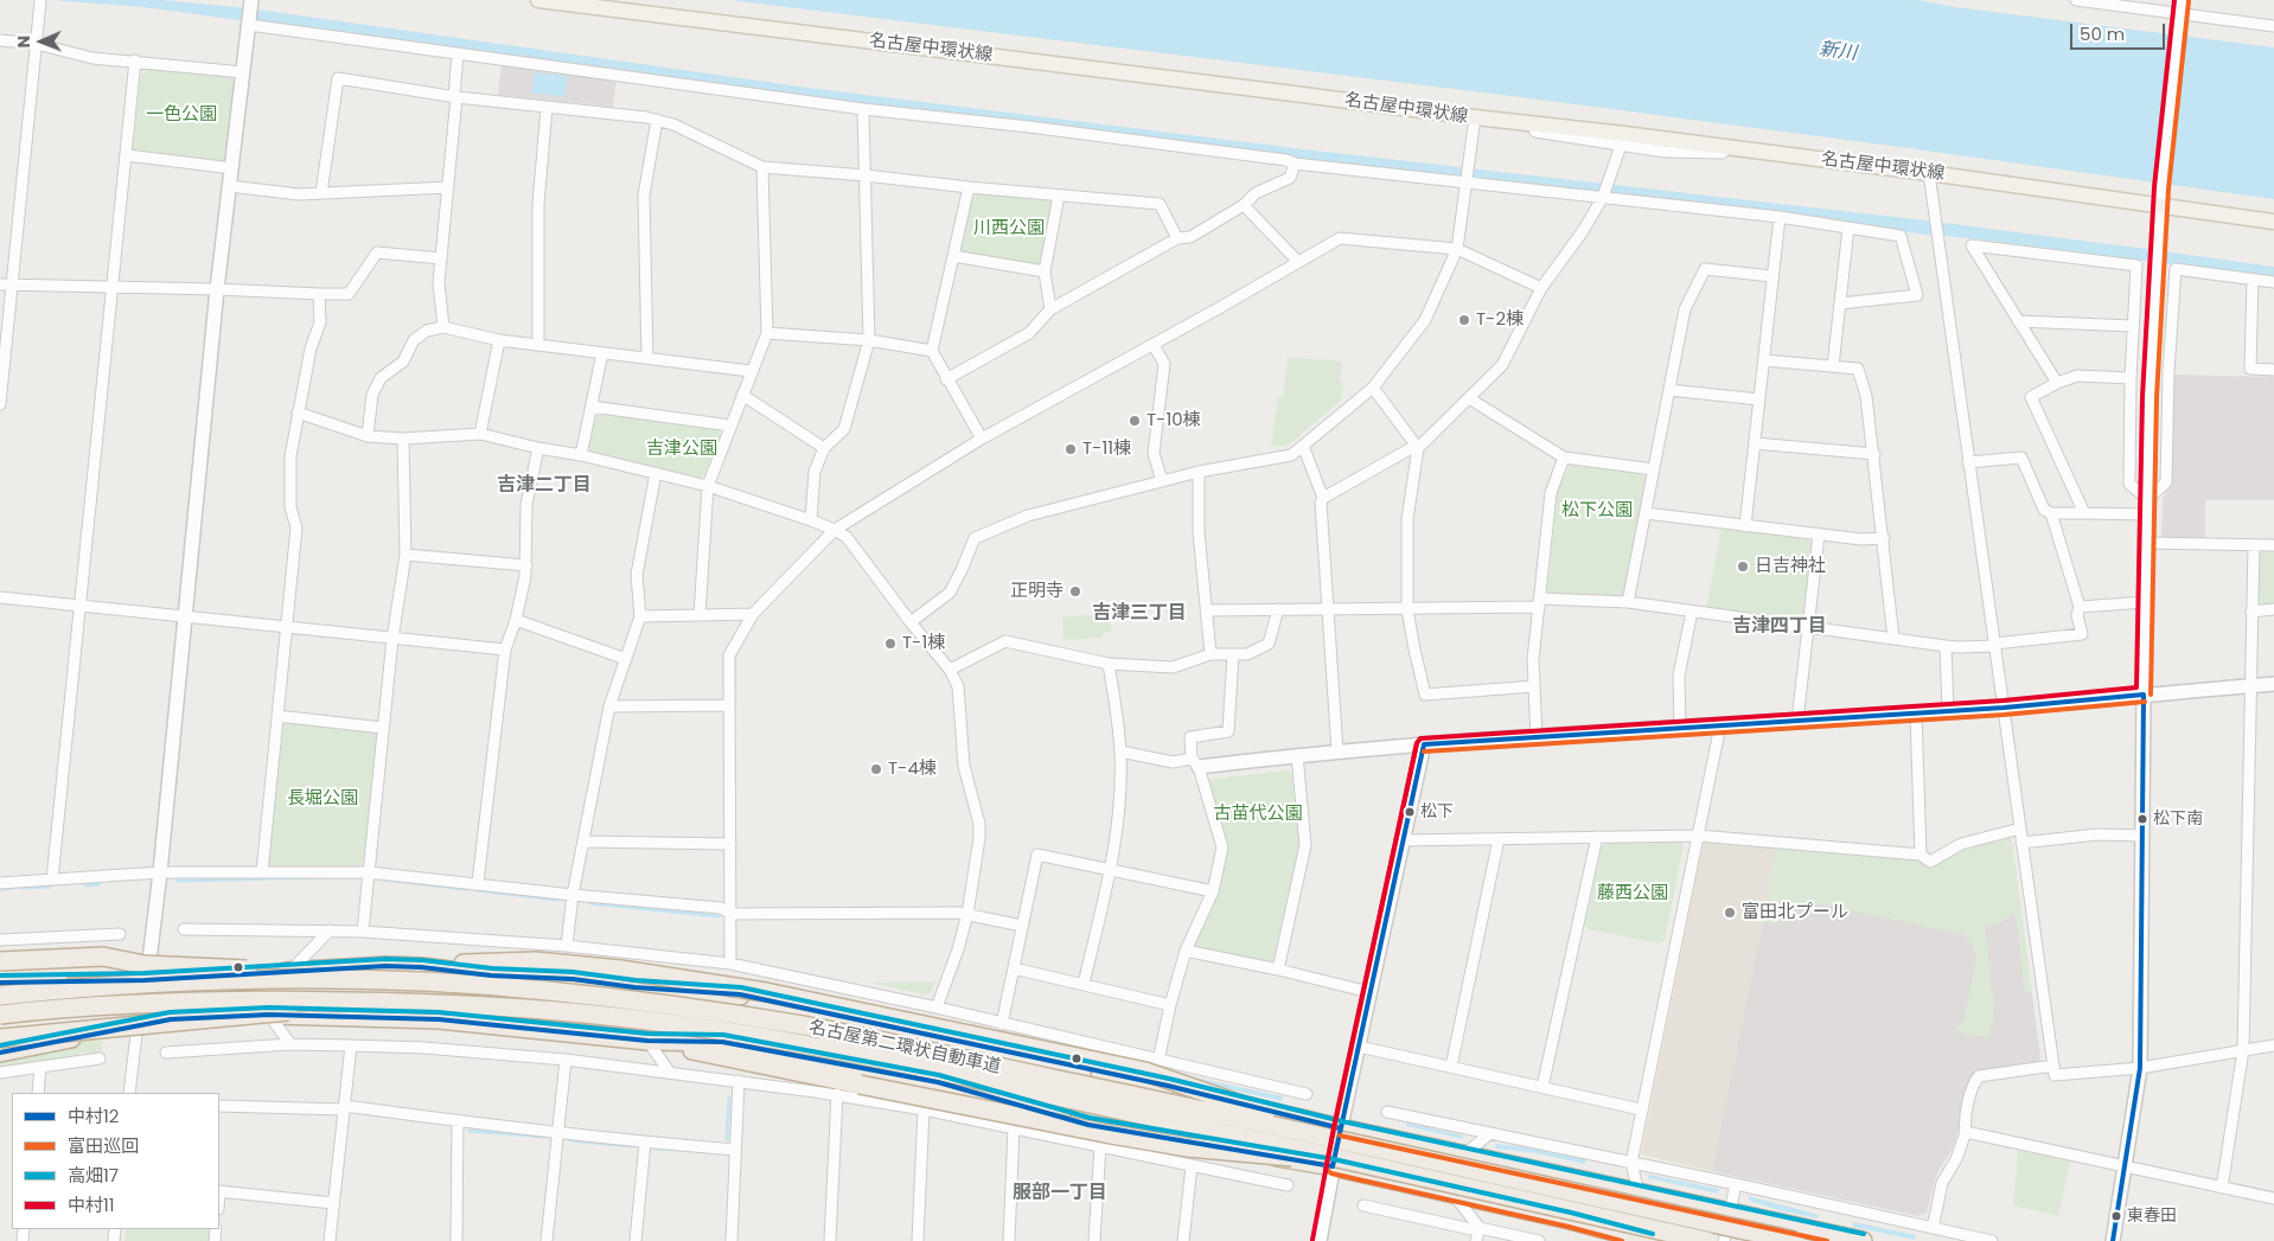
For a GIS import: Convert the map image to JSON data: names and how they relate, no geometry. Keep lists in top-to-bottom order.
{
  "streets": {
    "highway": ["名古屋第二環状自動車道"],
    "main road": ["名古屋中環状線"]
  },
  "districts": [
    "吉津二丁目",
    "吉津三丁目",
    "吉津四丁目",
    "服部一丁目"
  ],
  "water": ["新川"],
  "parks": [
    "一色公園",
    "川西公園",
    "吉津公園",
    "松下公園",
    "長堀公園",
    "古苗代公園",
    "藤西公園"
  ],
  "places": [
    "T-2棟",
    "T-10棟",
    "T-11棟",
    "日吉神社",
    "正明寺",
    "T-1棟",
    "T-4棟",
    "松下",
    "松下南",
    "富田北プール",
    "東春田"
  ],
  "lines": [
    "transit line 中村11",
    "transit line 富田巡回",
    "transit line 中村12",
    "transit line 高畑17"
  ],
  "legend": [
    "中村12",
    "富田巡回",
    "高畑17",
    "中村11"
  ],
  "scale_bar": "50 m",
  "north": "left"
}
